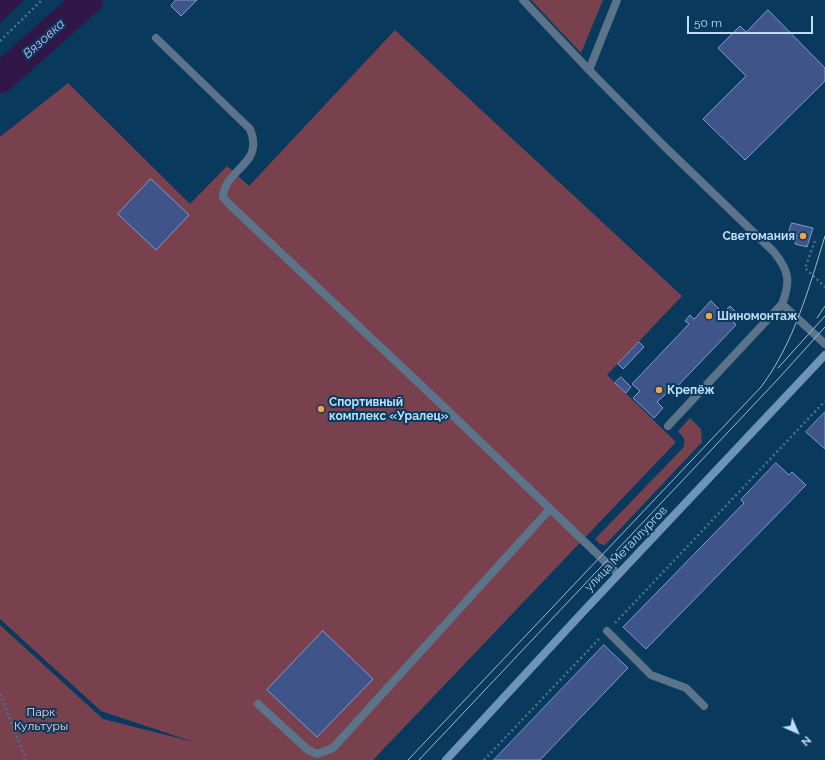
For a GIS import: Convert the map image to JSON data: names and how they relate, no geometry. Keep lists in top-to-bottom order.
{
  "streets": {
    "main road": ["улица Металлургов"]
  },
  "water": ["Вязовка"],
  "parks": ["Парк Культуры"],
  "places": [
    "Светомания",
    "Шиномонтаж",
    "Крепёж",
    "Спортивный комплекс «Уралец»"
  ],
  "scale_bar": "50 m",
  "north": "bottom right"
}
